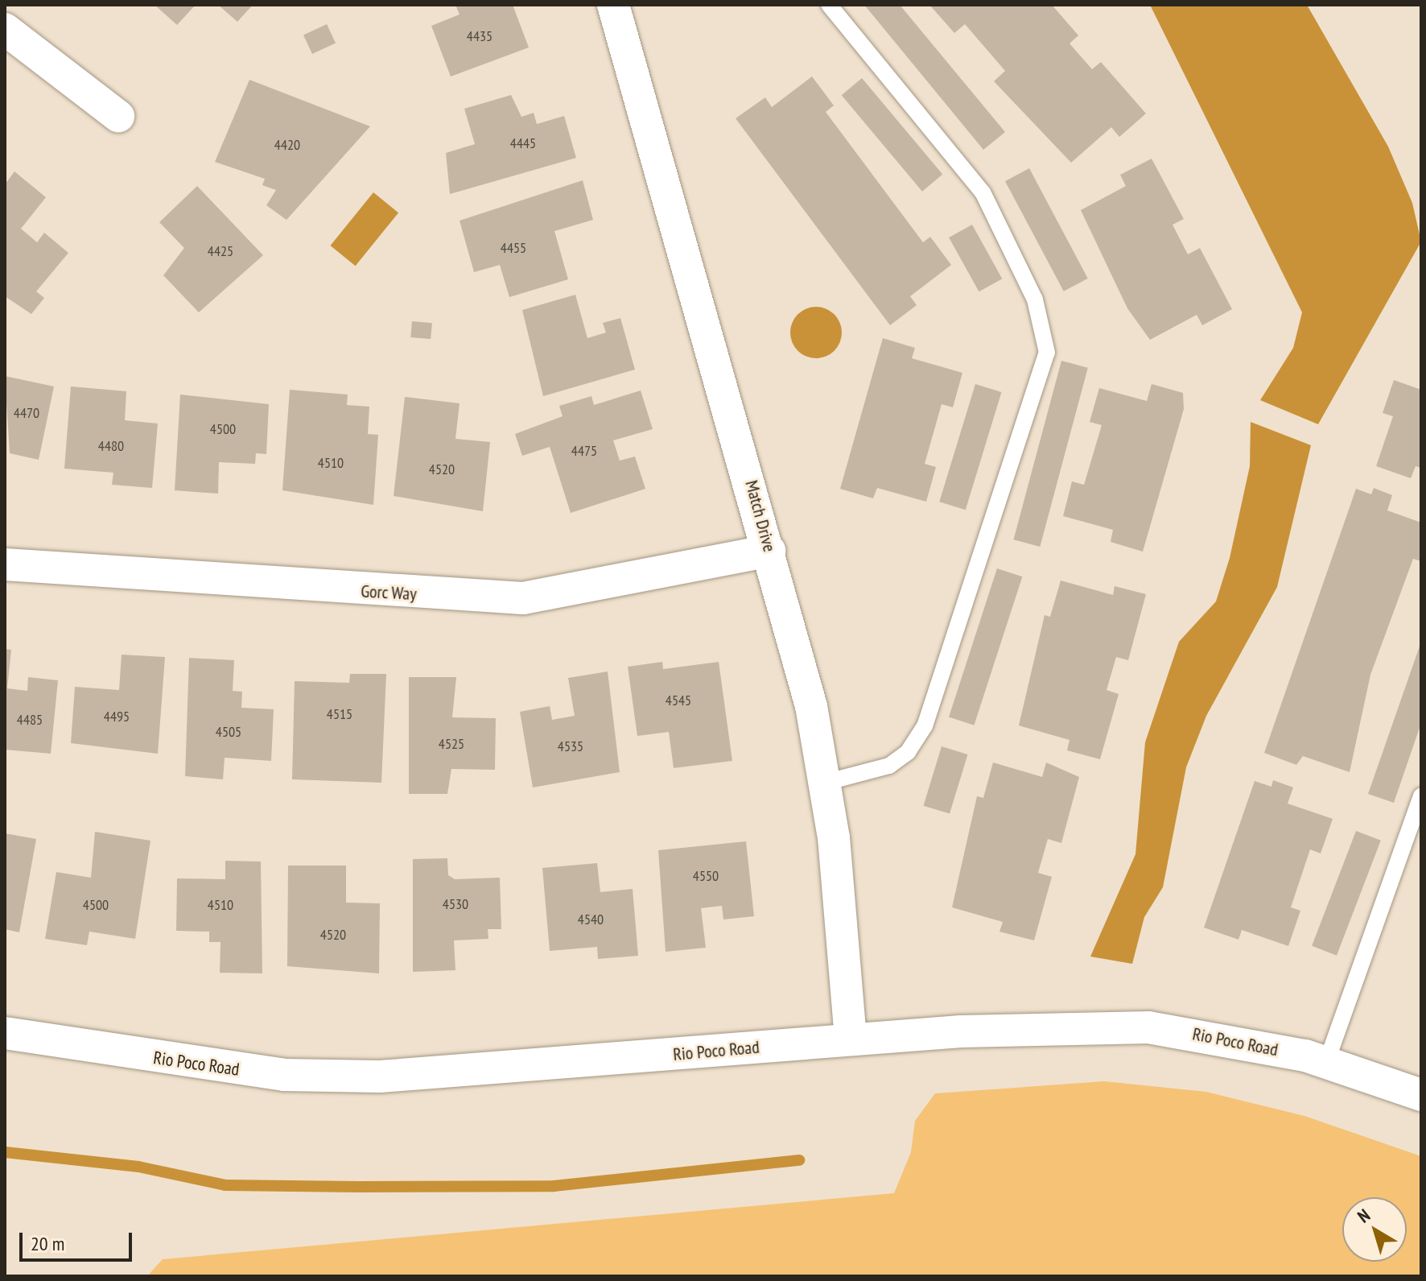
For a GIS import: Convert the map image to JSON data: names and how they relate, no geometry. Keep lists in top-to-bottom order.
{
  "streets": {
    "street": ["Match Drive", "Gorc Way", "Rio Poco Road"]
  },
  "crossings": [
    ["Match Drive", "Gorc Way"],
    ["Match Drive", "Rio Poco Road"]
  ],
  "house_numbers": [
    "4435",
    "4445",
    "4420",
    "4455",
    "4425",
    "4470",
    "4500",
    "4480",
    "4475",
    "4510",
    "4520",
    "4545",
    "4515",
    "4495",
    "4485",
    "4505",
    "4525",
    "4535",
    "4550",
    "4530",
    "4500",
    "4510",
    "4540",
    "4520"
  ],
  "scale_bar": "20 m",
  "north": "top left"
}
